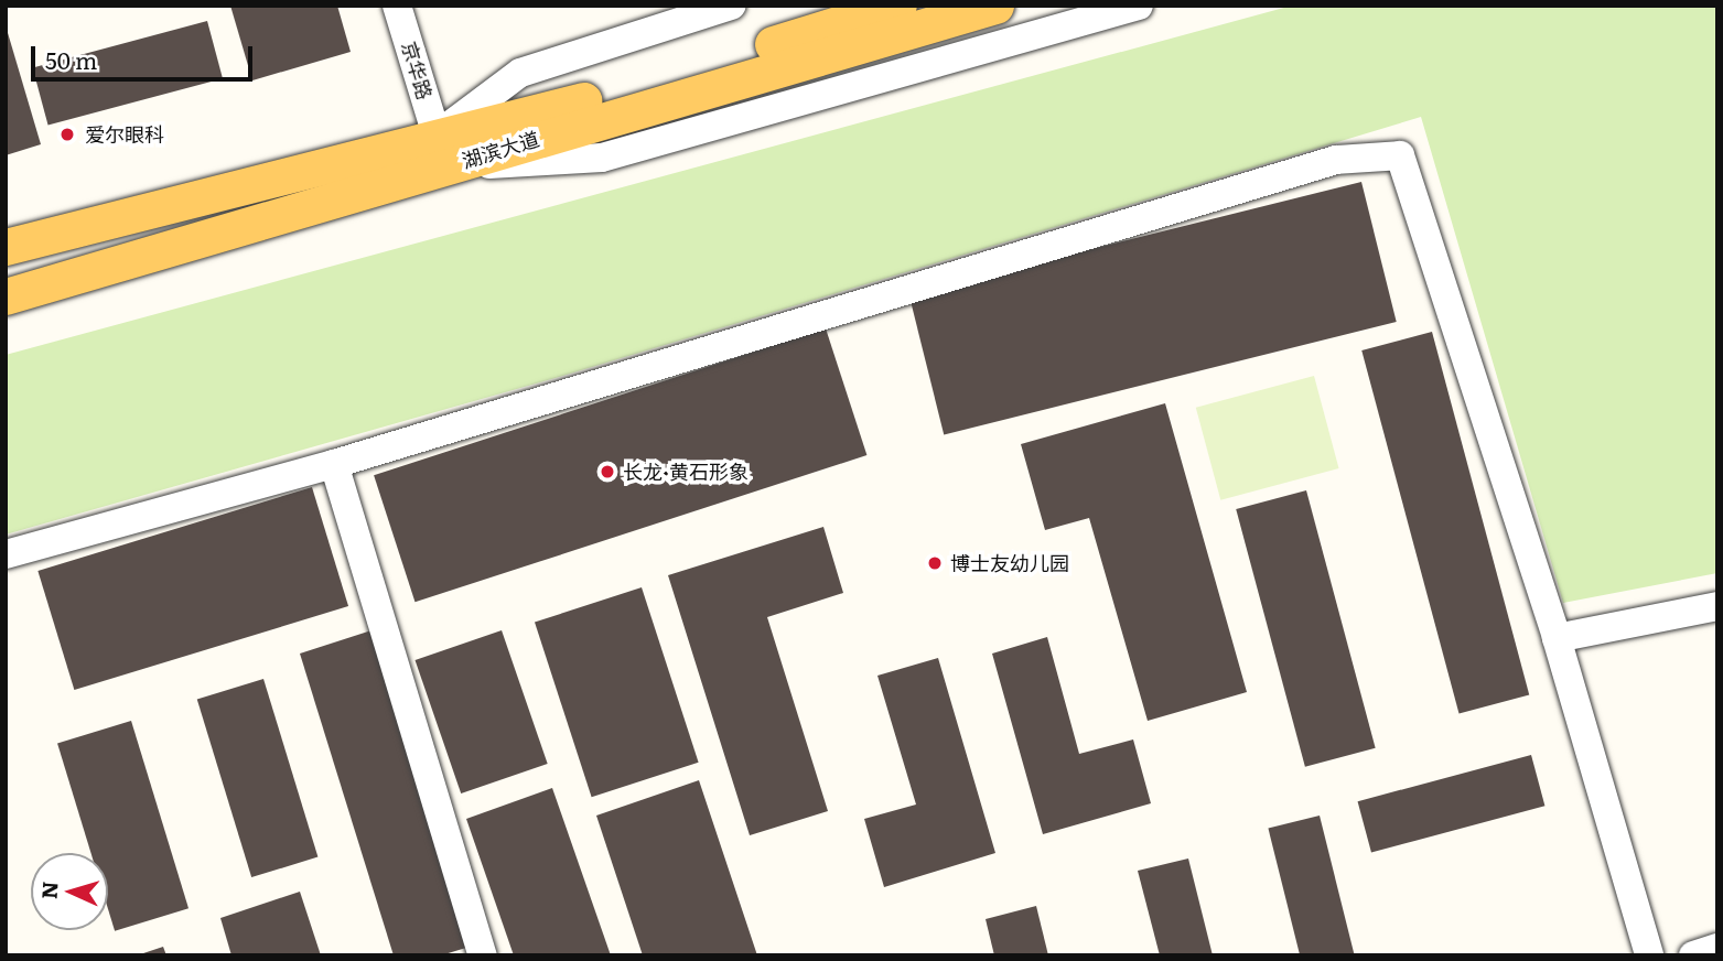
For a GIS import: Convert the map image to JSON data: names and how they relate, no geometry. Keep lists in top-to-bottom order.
{
  "streets": {
    "main road": ["湖滨大道"],
    "street": ["京华路"]
  },
  "crossings": [
    ["京华路", "湖滨大道"]
  ],
  "places": ["爱尔眼科", "长龙·黄石形象", "博士友幼儿园"],
  "scale_bar": "50 m",
  "north": "left"
}
